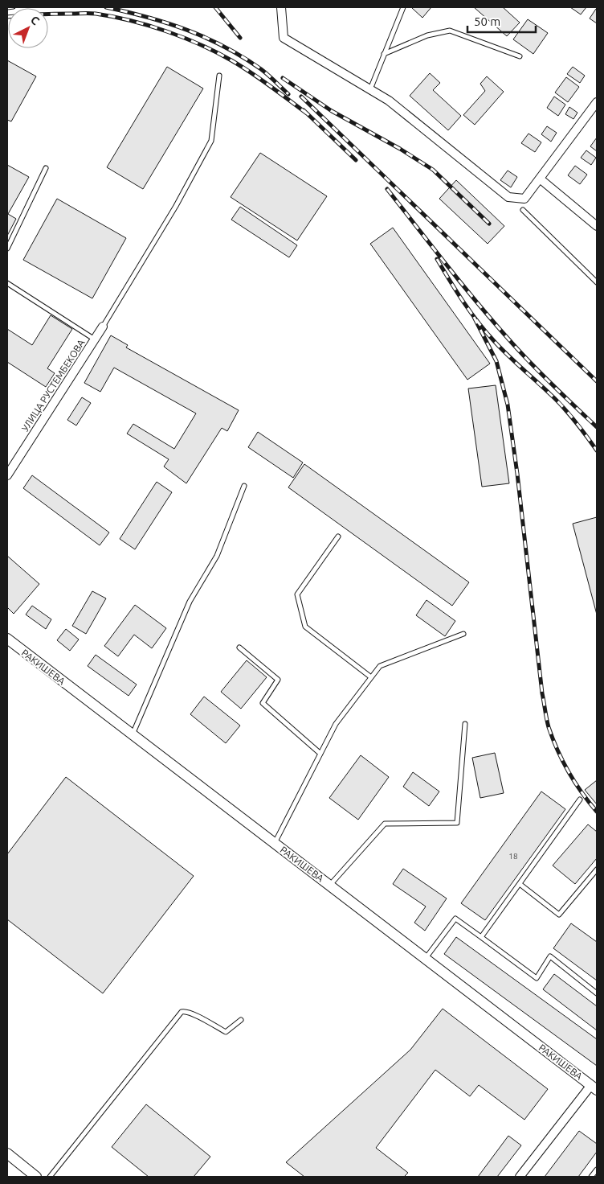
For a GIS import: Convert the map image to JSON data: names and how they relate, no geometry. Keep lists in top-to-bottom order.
{
  "streets": {
    "street": ["УЛИЦА РУСТЕМБЕКОВА", "РАКИШЕВА"]
  },
  "house_numbers": ["18"],
  "scale_bar": "50 m",
  "north": "top right"
}
